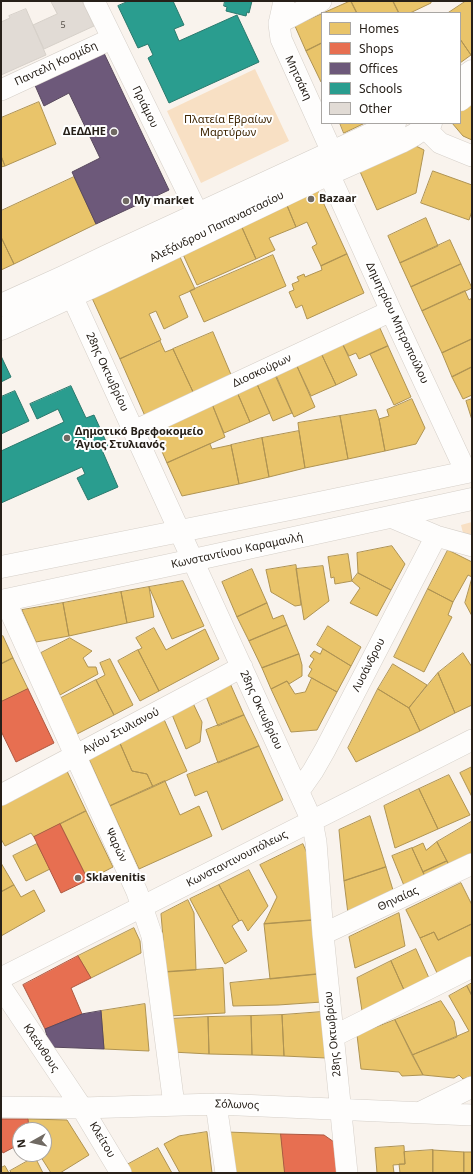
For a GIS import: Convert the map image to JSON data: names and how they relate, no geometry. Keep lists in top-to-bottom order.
{
  "streets": {
    "main road": ["Αλεξάνδρου Παπαναστασίου", "Κωνσταντίνου Καραμανλή"],
    "street": [
      "Παντελή Κοσμίδη",
      "Μητσάκη",
      "Πριάμου",
      "Δημητρίου Μητροπούλου",
      "Διοσκούρων",
      "28ης Οκτωβρίου",
      "Λυσάνδρου",
      "Αγίου Στυλιανού",
      "Ψαρών",
      "Κωνσταντινουπόλεως",
      "Θηναίας",
      "Κλεάνθους",
      "Σόλωνος",
      "Κλείτου"
    ]
  },
  "crossings": [
    ["Παντελή Κοσμίδη", "Πριάμου"],
    ["Μητσάκη", "Αλεξάνδρου Παπαναστασίου"],
    ["Πριάμου", "Αλεξάνδρου Παπαναστασίου"],
    ["Αλεξάνδρου Παπαναστασίου", "Δημητρίου Μητροπούλου"],
    ["Αλεξάνδρου Παπαναστασίου", "28ης Οκτωβρίου"],
    ["Δημητρίου Μητροπούλου", "Διοσκούρων"],
    ["Διοσκούρων", "28ης Οκτωβρίου"],
    ["28ης Οκτωβρίου", "Κωνσταντίνου Καραμανλή"],
    ["28ης Οκτωβρίου", "Λυσάνδρου"],
    ["28ης Οκτωβρίου", "Αγίου Στυλιανού"],
    ["28ης Οκτωβρίου", "Κωνσταντινουπόλεως"],
    ["28ης Οκτωβρίου", "Θηναίας"],
    ["28ης Οκτωβρίου", "Σόλωνος"],
    ["Κωνσταντίνου Καραμανλή", "Ψαρών"],
    ["Αγίου Στυλιανού", "Ψαρών"],
    ["Ψαρών", "Κωνσταντινουπόλεως"],
    ["Ψαρών", "Σόλωνος"],
    ["Κλεάνθους", "Σόλωνος"],
    ["Κλεάνθους", "Κλείτου"],
    ["Σόλωνος", "Κλείτου"]
  ],
  "parks": ["Πλατεία Εβραίων Μαρτύρων"],
  "places": [
    "ΔΕΔΔΗΕ",
    "Bazaar",
    "My market",
    "Δημοτικό Βρεφοκομείο Άγιος Στυλιανός",
    "Sklavenitis"
  ],
  "house_numbers": ["5"],
  "legend": [
    "Homes",
    "Shops",
    "Offices",
    "Schools",
    "Other"
  ],
  "north": "left"
}
